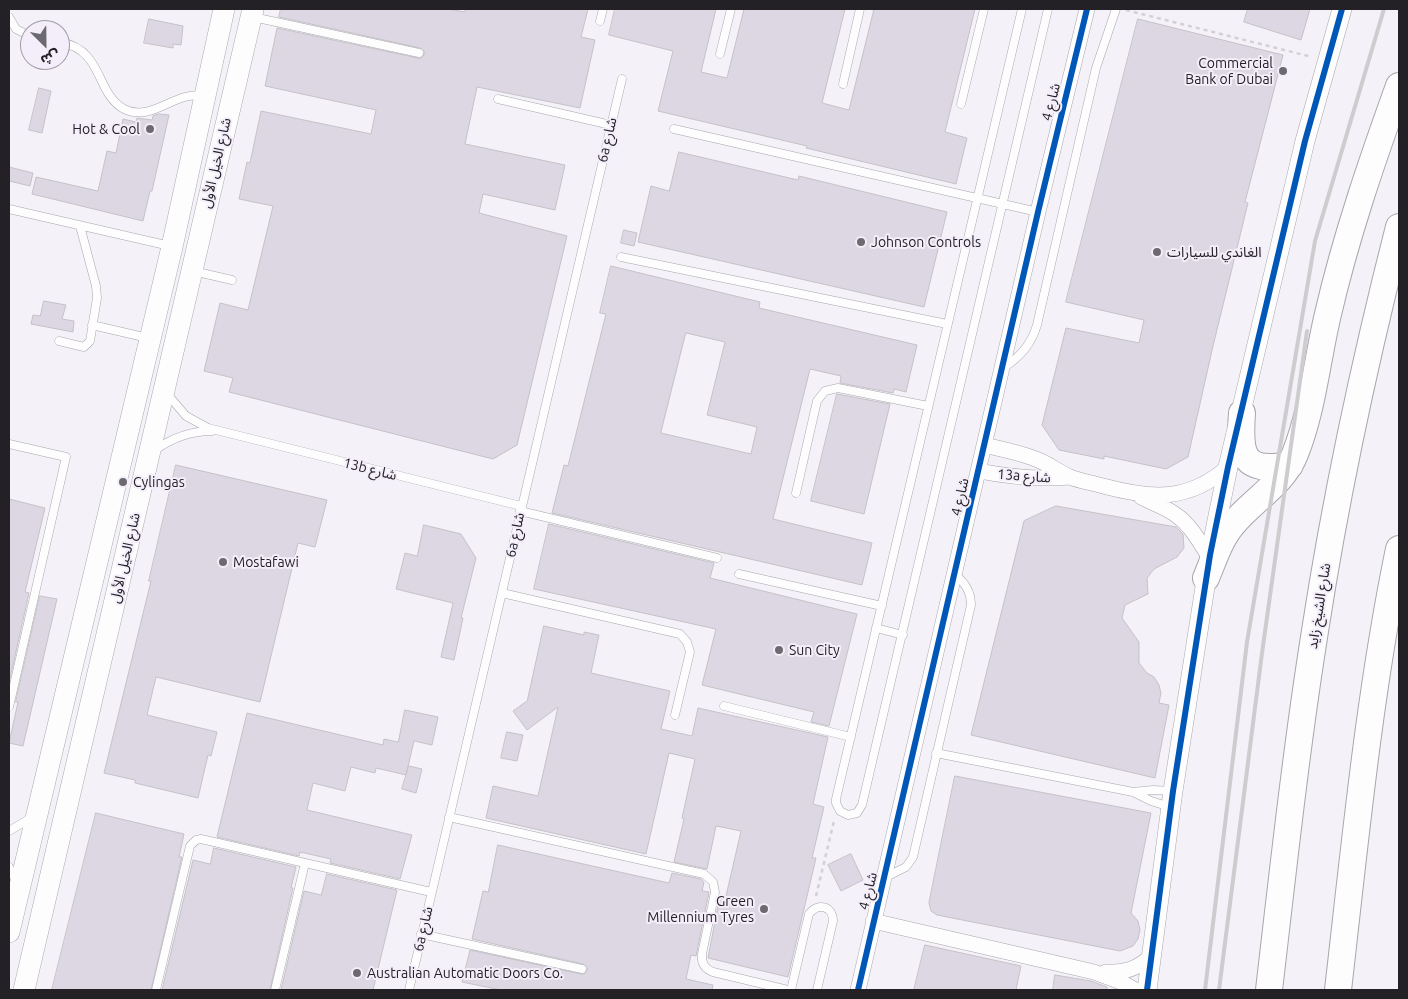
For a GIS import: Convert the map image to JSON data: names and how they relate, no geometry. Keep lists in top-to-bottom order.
{
  "streets": {
    "highway": ["شارع الشيخ زايد"],
    "main road": ["شارع الخيل الأول"],
    "street": ["شارع 4", "13a شارع"],
    "lane": ["6a شارع", "13b شارع"]
  },
  "crossings": [
    ["شارع 4", "13a شارع"],
    ["6a شارع", "13b شارع"],
    ["شارع الخيل الأول", "13b شارع"]
  ],
  "places": [
    "Commercial Bank of Dubai",
    "Hot & Cool",
    "Johnson Controls",
    "الغاندي للسيارات",
    "Cylingas",
    "Mostafawi",
    "Sun City",
    "Green Millennium Tyres",
    "Australian Automatic Doors Co."
  ],
  "north": "bottom right"
}
